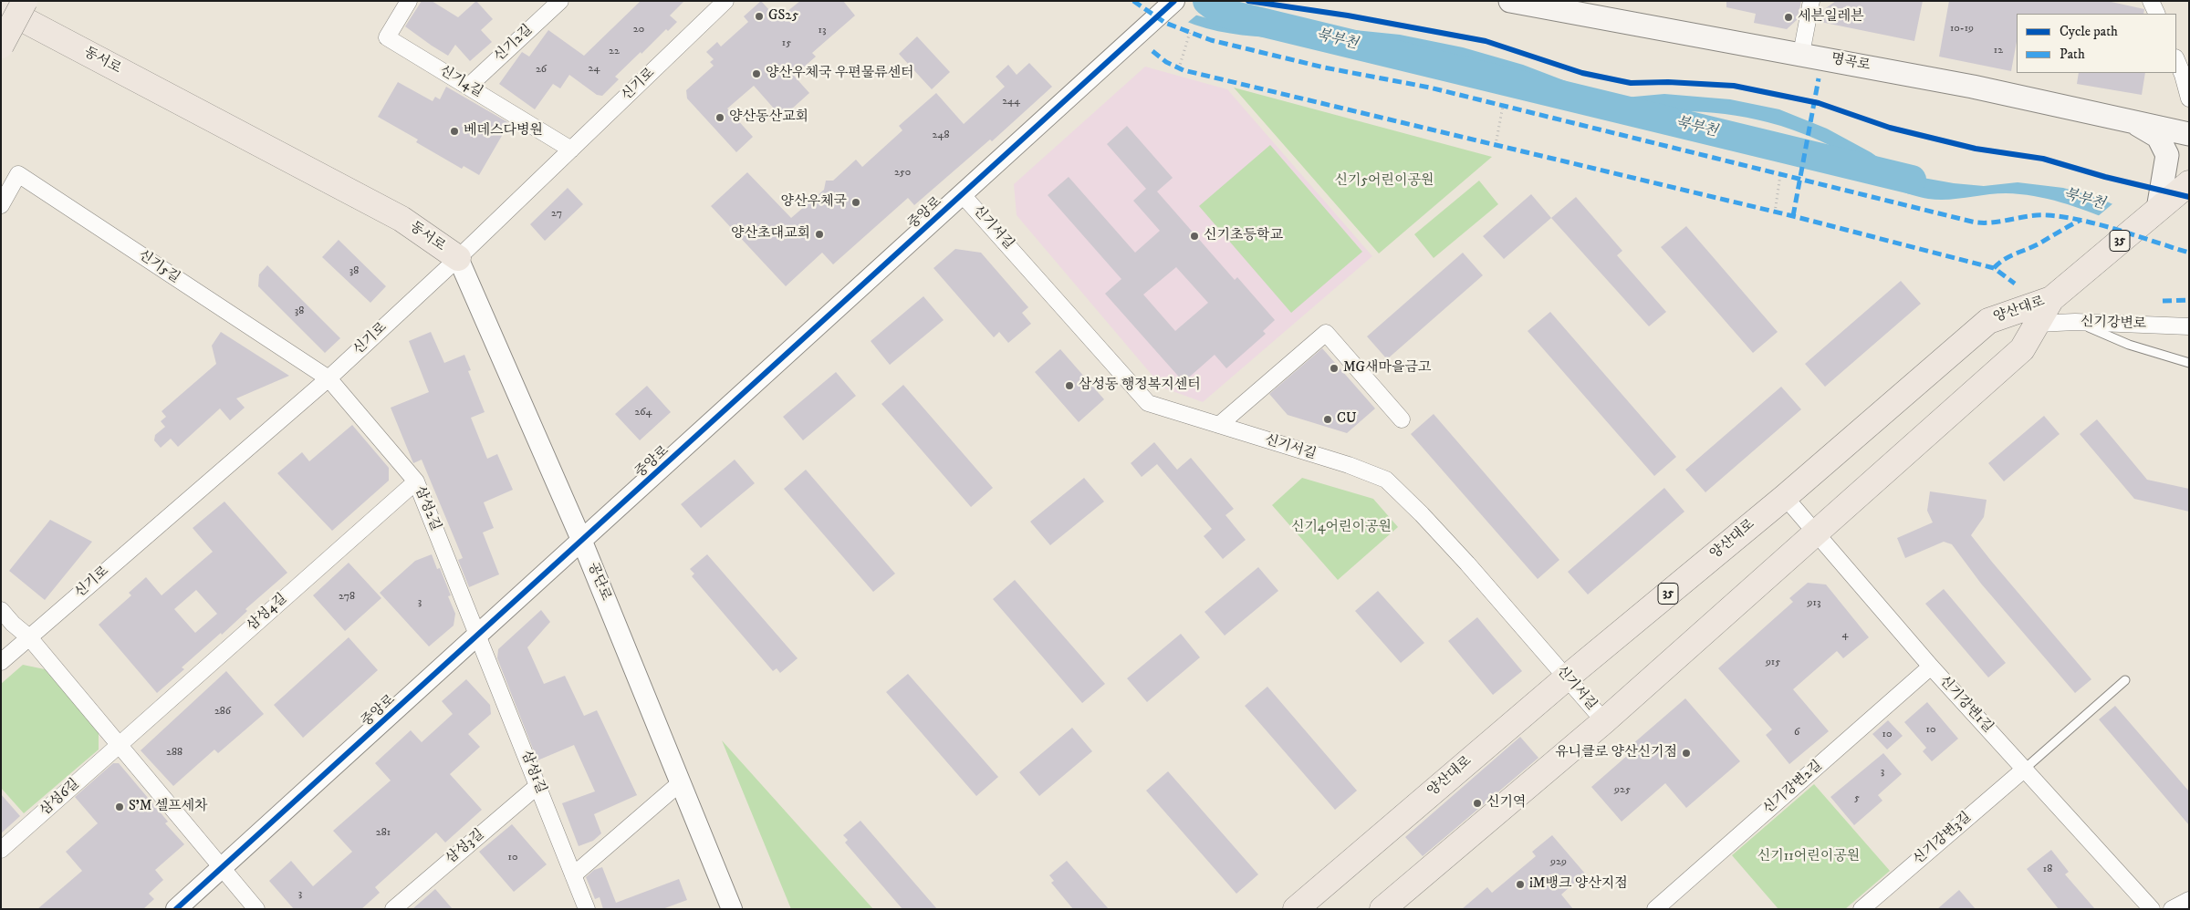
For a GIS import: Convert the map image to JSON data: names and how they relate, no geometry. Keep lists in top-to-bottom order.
{
  "streets": {
    "main road": [
      "동서로",
      "명곡로",
      "35",
      "양산대로"
    ],
    "street": [
      "신기2길",
      "신기4길",
      "신기로",
      "중앙로",
      "신기서길",
      "신기5길",
      "신기강변로",
      "삼성2길",
      "공단로",
      "삼성4길",
      "신기강변1길",
      "삼성1길",
      "신기강변2길",
      "삼성6길",
      "신기강변3길",
      "삼성3길"
    ]
  },
  "crossings": [
    ["신기2길", "신기4길"],
    ["동서로", "신기로"],
    ["동서로", "공단로"],
    ["신기4길", "신기로"],
    ["신기로", "신기5길"],
    ["신기로", "삼성2길"],
    ["신기로", "공단로"],
    ["중앙로", "신기서길"],
    ["중앙로", "삼성2길"],
    ["중앙로", "공단로"],
    ["중앙로", "삼성1길"],
    ["신기서길", "양산대로"],
    ["35", "양산대로"],
    ["신기5길", "삼성2길"],
    ["양산대로", "신기강변로"],
    ["양산대로", "신기강변1길"],
    ["삼성2길", "삼성4길"],
    ["삼성2길", "삼성1길"],
    ["삼성4길", "삼성6길"],
    ["신기강변1길", "신기강변2길"],
    ["신기강변1길", "신기강변3길"],
    ["삼성1길", "삼성3길"]
  ],
  "water": ["북부천"],
  "parks": ["신기5어린이공원", "신기4어린이공원", "신기11어린이공원"],
  "places": [
    "GS25",
    "세븐일레븐",
    "양산우체국 우편물류센터",
    "양산동산교회",
    "베데스다병원",
    "양산우체국",
    "양산초대교회",
    "신기초등학교",
    "MG새마을금고",
    "삼성동 행정복지센터",
    "CU",
    "유니클로 양산신기점",
    "신기역",
    "S'M 셀프세차",
    "iM뱅크 양산지점"
  ],
  "house_numbers": [
    "10-19",
    "20",
    "13",
    "15",
    "12",
    "22",
    "24",
    "26",
    "244",
    "248",
    "250",
    "27",
    "38",
    "38",
    "264",
    "278",
    "3",
    "913",
    "4",
    "915",
    "286",
    "10",
    "6",
    "10",
    "288",
    "3",
    "925",
    "5",
    "281",
    "10",
    "929",
    "18",
    "3"
  ],
  "legend": ["Cycle path", "Path"]
}
